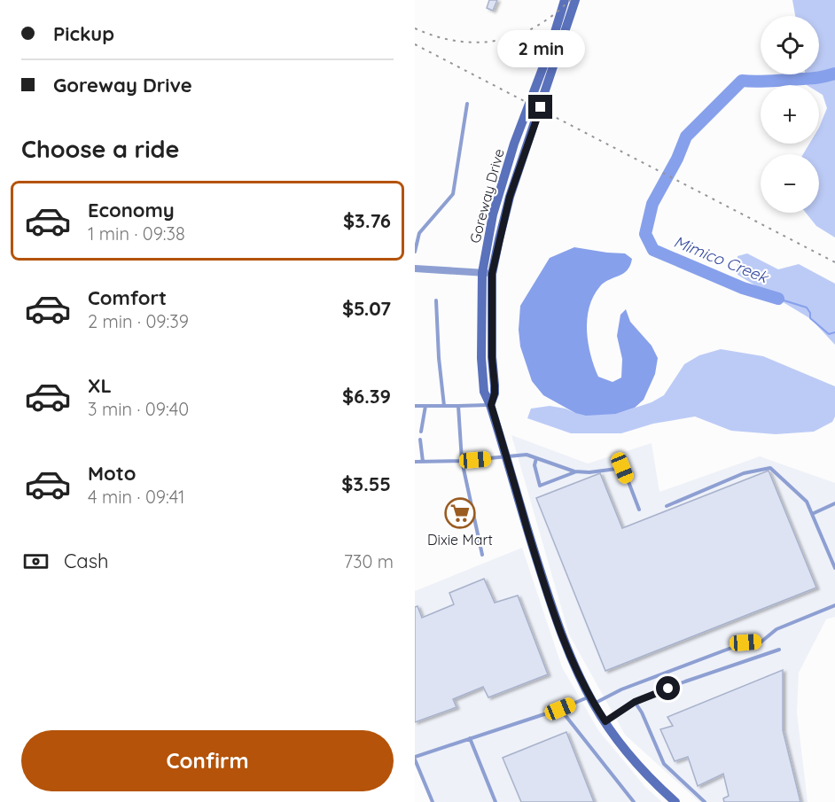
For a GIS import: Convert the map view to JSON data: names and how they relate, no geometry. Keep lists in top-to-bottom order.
{
  "streets": {
    "main road": ["Goreway Drive"]
  },
  "water": ["Mimico Creek"],
  "places": {
    "supermarket": ["Dixie Mart"]
  },
  "page": {
    "banner": ["Pickup", "Goreway Drive"],
    "map_buttons": ["+", "−"],
    "bubble": "2 min",
    "heading": "Choose a ride",
    "list": [
      {
        "name": "Economy",
        "note": "1 min · 09:38",
        "value": "$3.76"
      },
      {
        "name": "Comfort",
        "note": "2 min · 09:39",
        "value": "$5.07"
      },
      {
        "name": "XL",
        "note": "3 min · 09:40",
        "value": "$6.39"
      },
      {
        "name": "Moto",
        "note": "4 min · 09:41",
        "value": "$3.55"
      }
    ],
    "pay": ["Cash", "730 m"],
    "buttons": "Confirm"
  }
}
